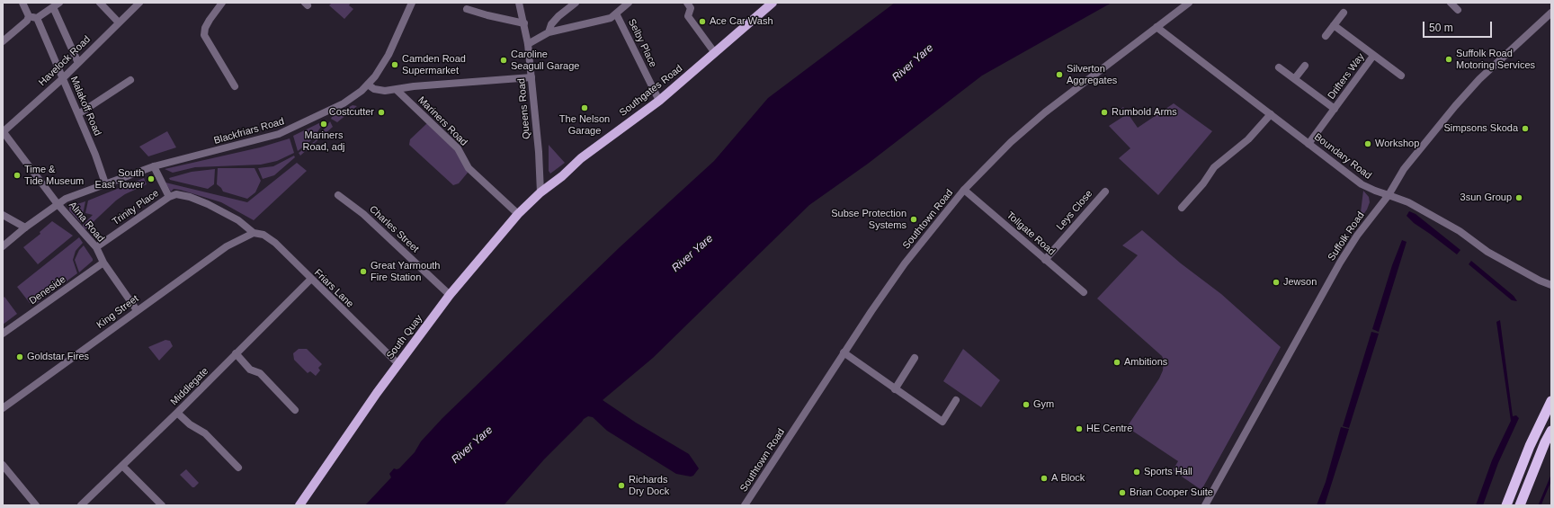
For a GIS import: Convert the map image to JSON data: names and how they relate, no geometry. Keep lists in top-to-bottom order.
{
  "streets": {
    "main road": ["Southgates Road", "South Quay"],
    "street": [
      "Selby Place",
      "Havelock Road",
      "Drifters Way",
      "Malakoff Road",
      "Queens Road",
      "Mariners Road",
      "Blackfriars Road",
      "Boundary Road",
      "Trinity Place",
      "Leys Close",
      "Southtown Road",
      "Alma Road",
      "Charles Street",
      "Tollgate Road",
      "Suffolk Road",
      "Friars Lane",
      "Deneside",
      "King Street",
      "Middlegate"
    ]
  },
  "crossings": [
    ["Selby Place", "Southgates Road"],
    ["Havelock Road", "Malakoff Road"],
    ["Havelock Road", "Alma Road"],
    ["Drifters Way", "Boundary Road"],
    ["Southgates Road", "Queens Road"],
    ["Southgates Road", "South Quay"],
    ["Malakoff Road", "Blackfriars Road"],
    ["Queens Road", "South Quay"],
    ["Mariners Road", "South Quay"],
    ["Blackfriars Road", "Alma Road"],
    ["Boundary Road", "Southtown Road"],
    ["Boundary Road", "Suffolk Road"],
    ["Trinity Place", "Alma Road"],
    ["Trinity Place", "Friars Lane"],
    ["Leys Close", "Tollgate Road"],
    ["Southtown Road", "Tollgate Road"],
    ["Alma Road", "Deneside"],
    ["Alma Road", "King Street"],
    ["Charles Street", "South Quay"],
    ["Friars Lane", "King Street"],
    ["Friars Lane", "South Quay"],
    ["Friars Lane", "Middlegate"]
  ],
  "water": ["River Yare"],
  "places": [
    "Ace Car Wash",
    "Suffolk Road Motoring Services",
    "Caroline Seagull Garage",
    "Camden Road Supermarket",
    "Silverton Aggregates",
    "The Nelson Garage",
    "Costcutter",
    "Rumbold Arms",
    "Mariners Road, adj",
    "Simpsons Skoda",
    "Workshop",
    "Time & Tide Museum",
    "South East Tower",
    "3sun Group",
    "Subse Protection Systems",
    "Great Yarmouth Fire Station",
    "Jewson",
    "Goldstar Fires",
    "Ambitions",
    "Gym",
    "HE Centre",
    "Sports Hall",
    "A Block",
    "Richards Dry Dock",
    "Brian Cooper Suite"
  ],
  "scale_bar": "50 m"
}
